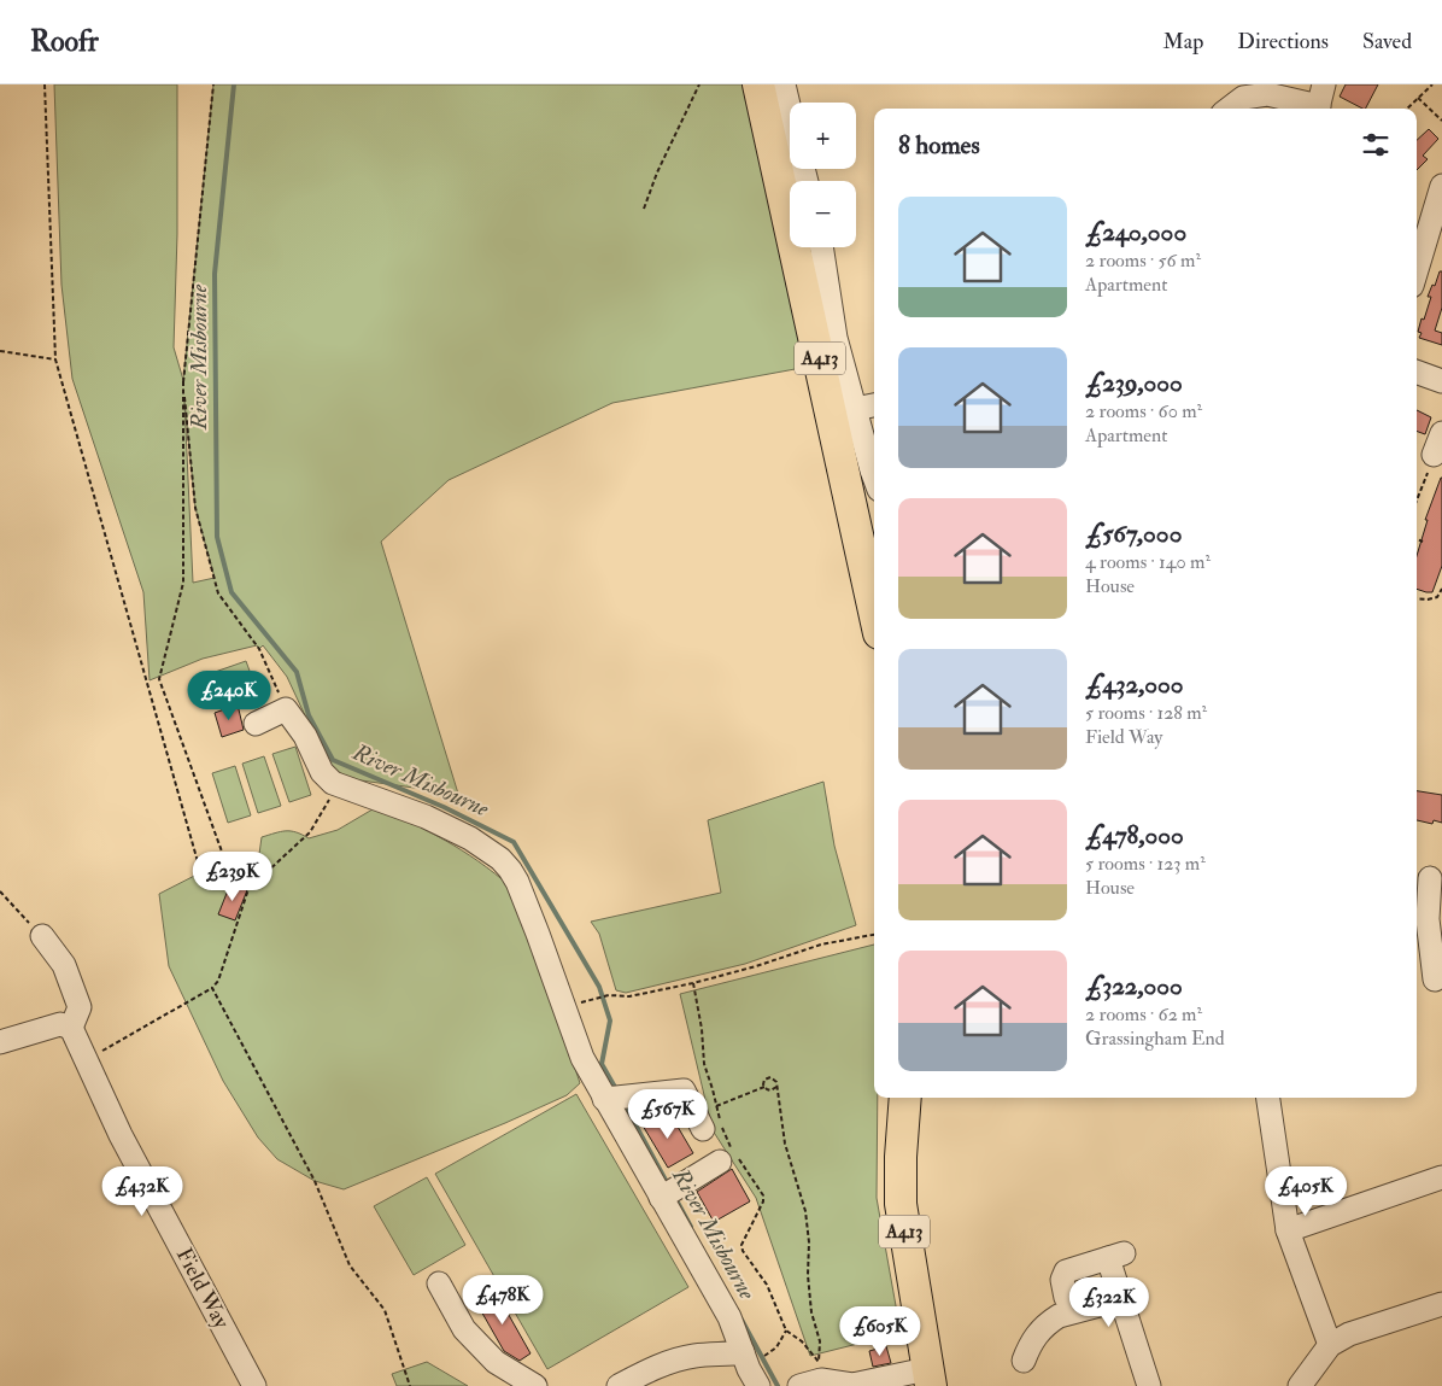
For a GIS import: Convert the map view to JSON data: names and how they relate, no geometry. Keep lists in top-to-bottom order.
{
  "streets": {
    "highway": ["A413"],
    "street": ["Field Way"]
  },
  "water": ["River Misbourne"],
  "page": {
    "header": "Roofr",
    "nav": ["Map", "Directions", "Saved"],
    "map_buttons": ["+", "−"],
    "heading": "8 homes",
    "list": [
      {
        "name": "£240,000",
        "note": "2 rooms · 56 m² · Apartment"
      },
      {
        "name": "£239,000",
        "note": "2 rooms · 60 m² · Apartment"
      },
      {
        "name": "£567,000",
        "note": "4 rooms · 140 m² · House"
      },
      {
        "name": "£432,000",
        "note": "5 rooms · 128 m² · Field Way"
      },
      {
        "name": "£478,000",
        "note": "5 rooms · 123 m² · House"
      },
      {
        "name": "£322,000",
        "note": "2 rooms · 62 m² · Grassingham End"
      }
    ],
    "price": [
      "£240K",
      "£239K",
      "£567K",
      "£432K",
      "£405K",
      "£478K",
      "£322K",
      "£605K"
    ]
  }
}
